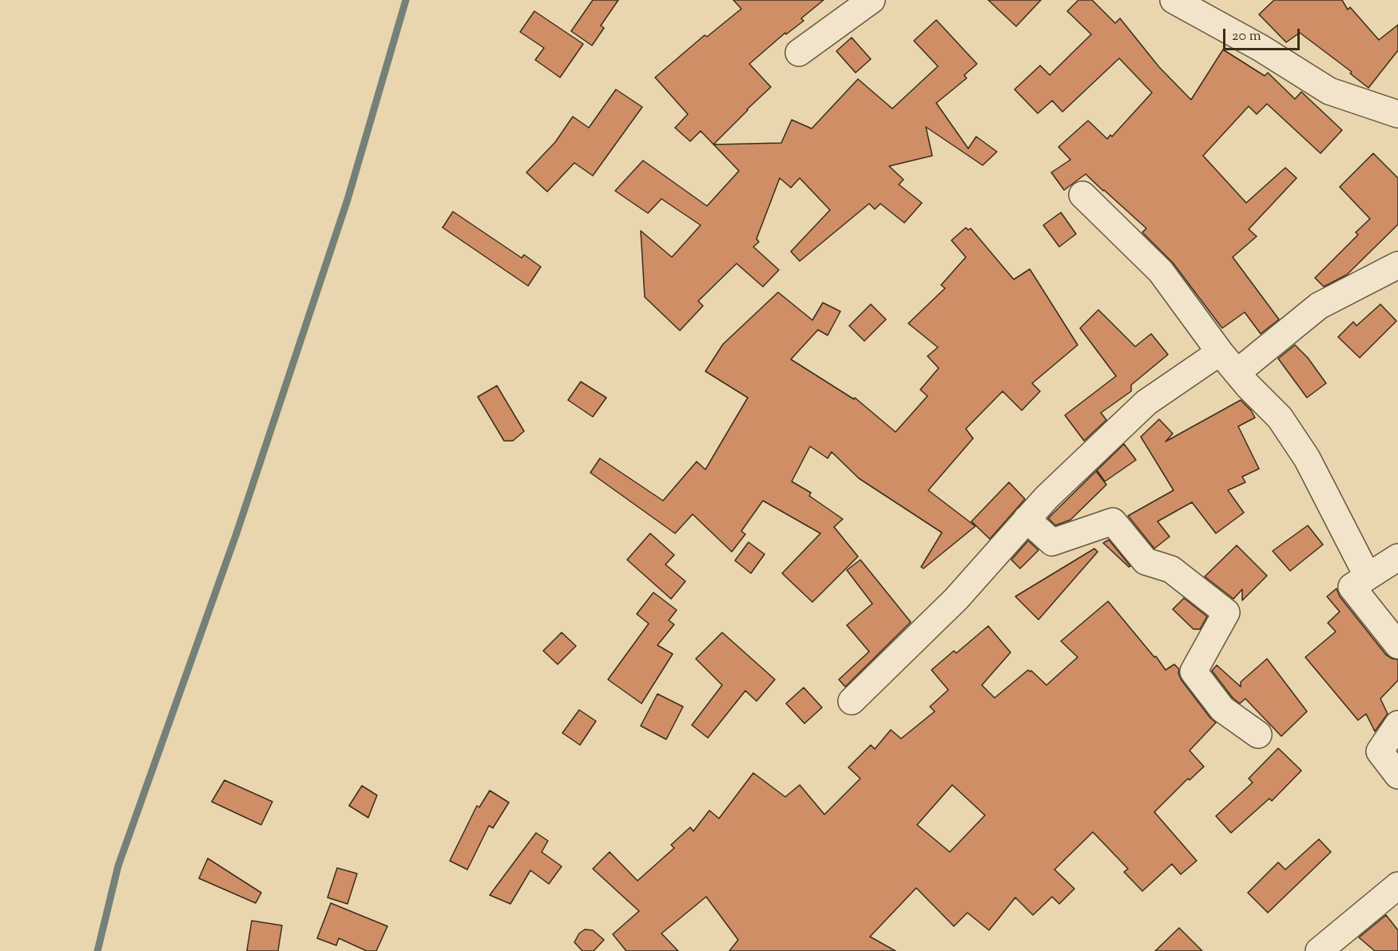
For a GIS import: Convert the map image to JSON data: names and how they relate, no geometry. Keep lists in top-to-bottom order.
{
  "scale_bar": "20 m"
}
